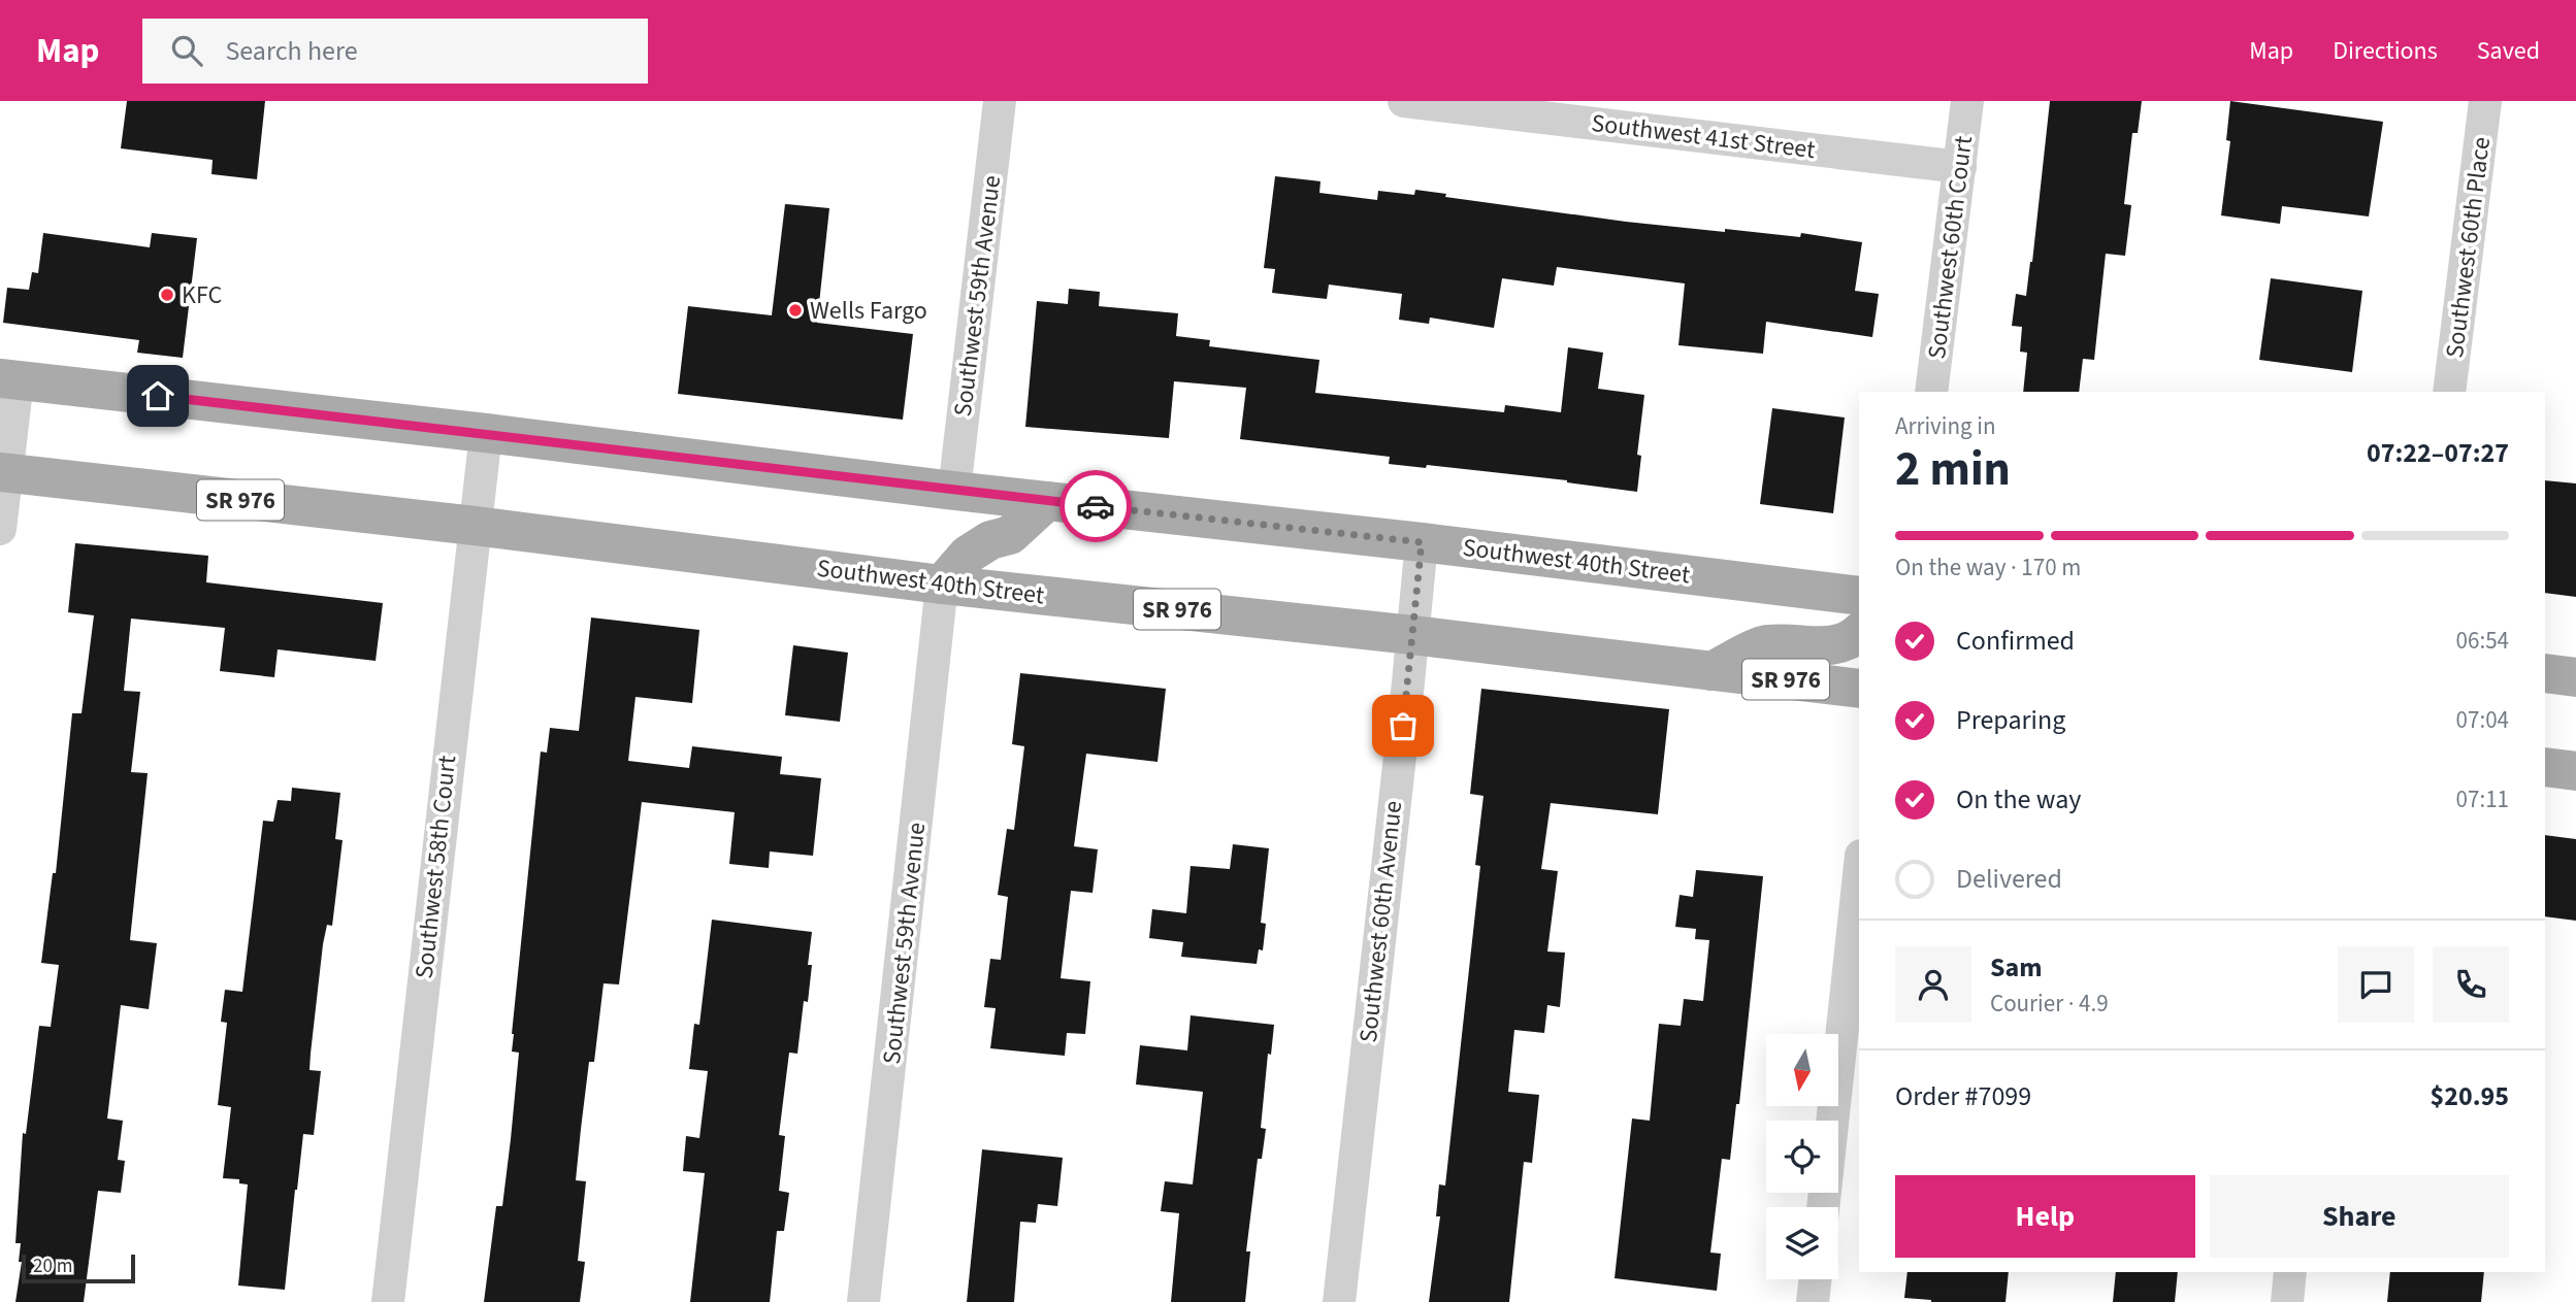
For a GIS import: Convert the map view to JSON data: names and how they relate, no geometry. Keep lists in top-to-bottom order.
{
  "streets": {
    "main road": ["SR 976", "Southwest 40th Street"],
    "street": [
      "Southwest 41st Street",
      "Southwest 60th Court",
      "Southwest 60th Place",
      "Southwest 59th Avenue",
      "Southwest 58th Court",
      "Southwest 60th Avenue"
    ]
  },
  "crossings": [
    ["Southwest 41st Street", "Southwest 60th Court"],
    ["Southwest 59th Avenue", "Southwest 40th Street"],
    ["Southwest 40th Street", "Southwest 58th Court"],
    ["Southwest 40th Street", "Southwest 60th Avenue"]
  ],
  "places": ["KFC", "Wells Fargo"],
  "scale_bar": "20 m",
  "north": "bottom",
  "page": {
    "header": "Map",
    "search": "Search here",
    "nav": ["Map", "Directions", "Saved"],
    "heading": ["2 min", "Arriving in", "07:22–07:27"],
    "panel": [
      "Sam",
      "Courier · 4.9",
      "Order #7099",
      "$20.95"
    ],
    "bar": "On the way · 170 m",
    "list": [
      ["Confirmed", "06:54"],
      ["Preparing", "07:04"],
      ["On the way", "07:11"],
      "Delivered"
    ],
    "buttons": ["Help", "Share"],
    "scale": "20 m"
  }
}
